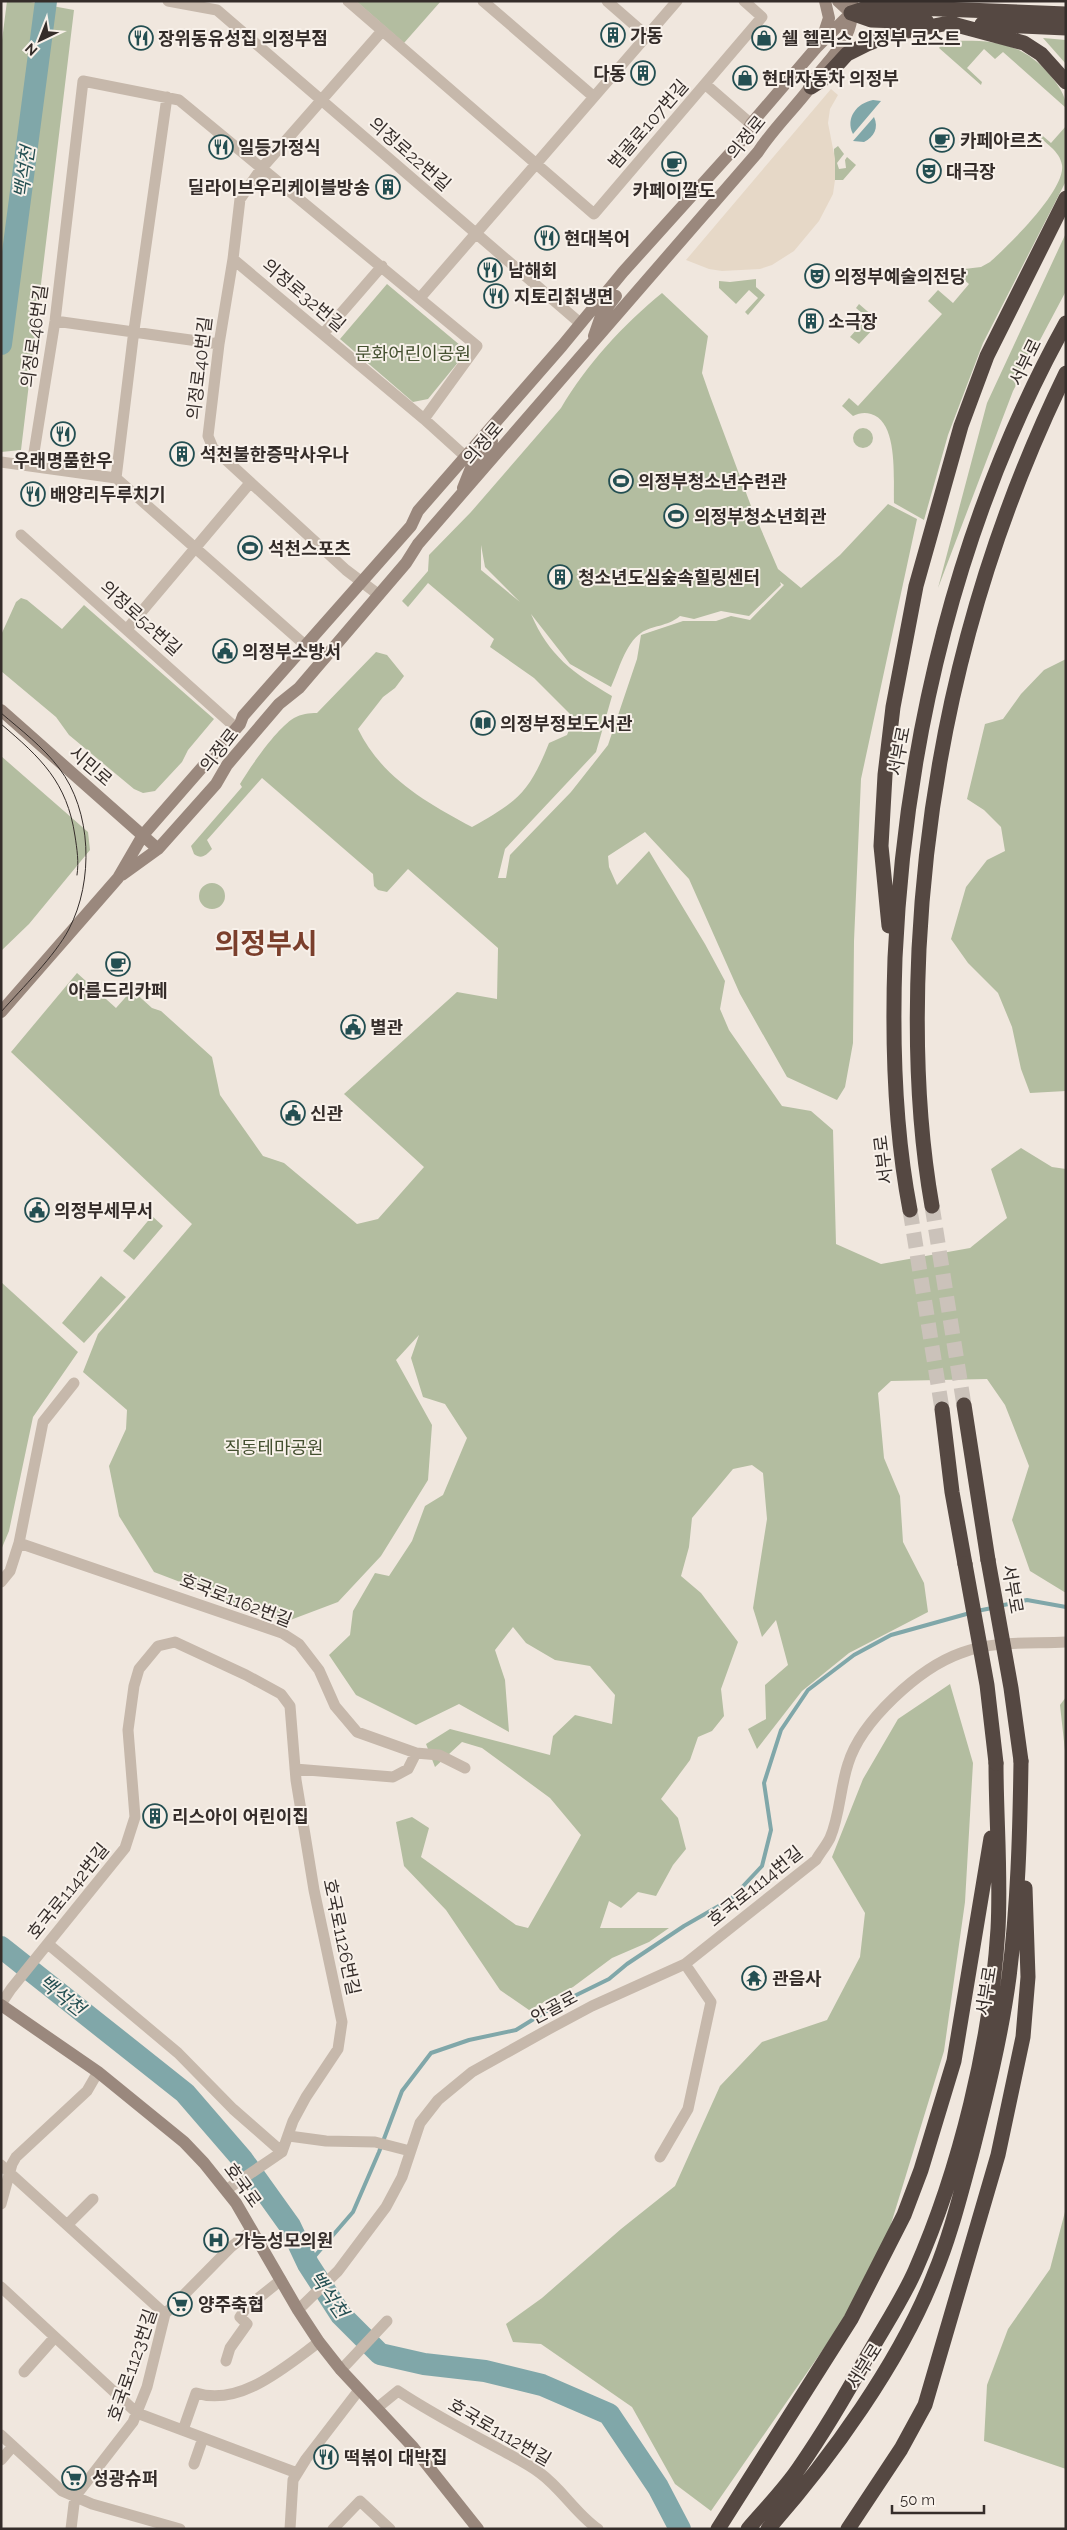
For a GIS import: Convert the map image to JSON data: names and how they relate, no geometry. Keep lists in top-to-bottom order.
{
  "streets": {
    "highway": ["서부로"],
    "street": [
      "범골로107번길",
      "의정로",
      "의정로22번길",
      "의정로32번길",
      "의정로46번길",
      "의정로40번길",
      "의정로52번길",
      "시민로",
      "호국로1162번길",
      "호국로1114번길",
      "호국로1142번길",
      "호국로1126번길",
      "안골로",
      "호국로",
      "호국로1123번길",
      "호국로1112번길"
    ]
  },
  "crossings": [
    ["의정로", "의정로22번길"],
    ["의정로", "의정로32번길"],
    ["의정로", "의정로40번길"],
    ["의정로", "의정로52번길"],
    ["의정로", "시민로"],
    ["의정로22번길", "의정로40번길"],
    ["의정로32번길", "의정로46번길"],
    ["의정로32번길", "의정로40번길"],
    ["의정로46번길", "의정로40번길"],
    ["호국로1114번길", "안골로"],
    ["호국로1142번길", "호국로1126번길"],
    ["호국로1142번길", "호국로"],
    ["안골로", "호국로"],
    ["호국로", "호국로1123번길"],
    ["호국로", "호국로1112번길"]
  ],
  "districts": ["의정부시"],
  "water": ["백석천"],
  "parks": ["문화어린이공원", "직동테마공원"],
  "places": {
    "building": [
      "가동",
      "다동",
      "딜라이브우리케이블방송",
      "소극장",
      "석천불한증막사우나",
      "청소년도심숲속힐링센터",
      "리스아이 어린이집"
    ],
    "restaurant": [
      "장위동유성집 의정부점",
      "일등가정식",
      "현대복어",
      "남해회",
      "지토리칡냉면",
      "우래명품한우",
      "배양리두루치기",
      "떡볶이 대박집"
    ],
    "shop": ["쉘 헬릭스 의정부 코스트", "현대자동차 의정부"],
    "cafe": ["카페아르츠", "카페이깔도", "아름드리카페"],
    "theatre": ["대극장", "의정부예술의전당"],
    "sports": ["의정부청소년수련관", "의정부청소년회관", "석천스포츠"],
    "public building": [
      "의정부소방서",
      "별관",
      "신관",
      "의정부세무서"
    ],
    "library": ["의정부정보도서관"],
    "temple": ["관음사"],
    "hospital": ["가능성모의원"],
    "supermarket": ["양주축협", "성광슈퍼"]
  },
  "scale_bar": "50 m",
  "north": "bottom left"
}
